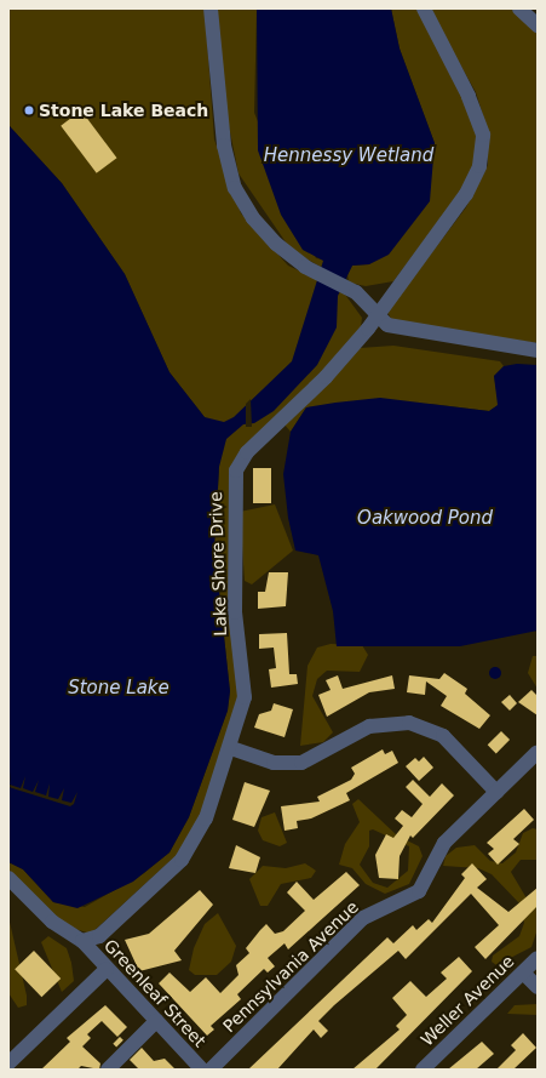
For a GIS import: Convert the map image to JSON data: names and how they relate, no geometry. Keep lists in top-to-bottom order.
{
  "streets": {
    "street": [
      "Lake Shore Drive",
      "Pennsylvania Avenue",
      "Greenleaf Street",
      "Weller Avenue"
    ]
  },
  "crossings": [
    ["Lake Shore Drive", "Greenleaf Street"]
  ],
  "water": ["Hennessy Wetland", "Oakwood Pond", "Stone Lake"],
  "places": ["Stone Lake Beach"]
}
